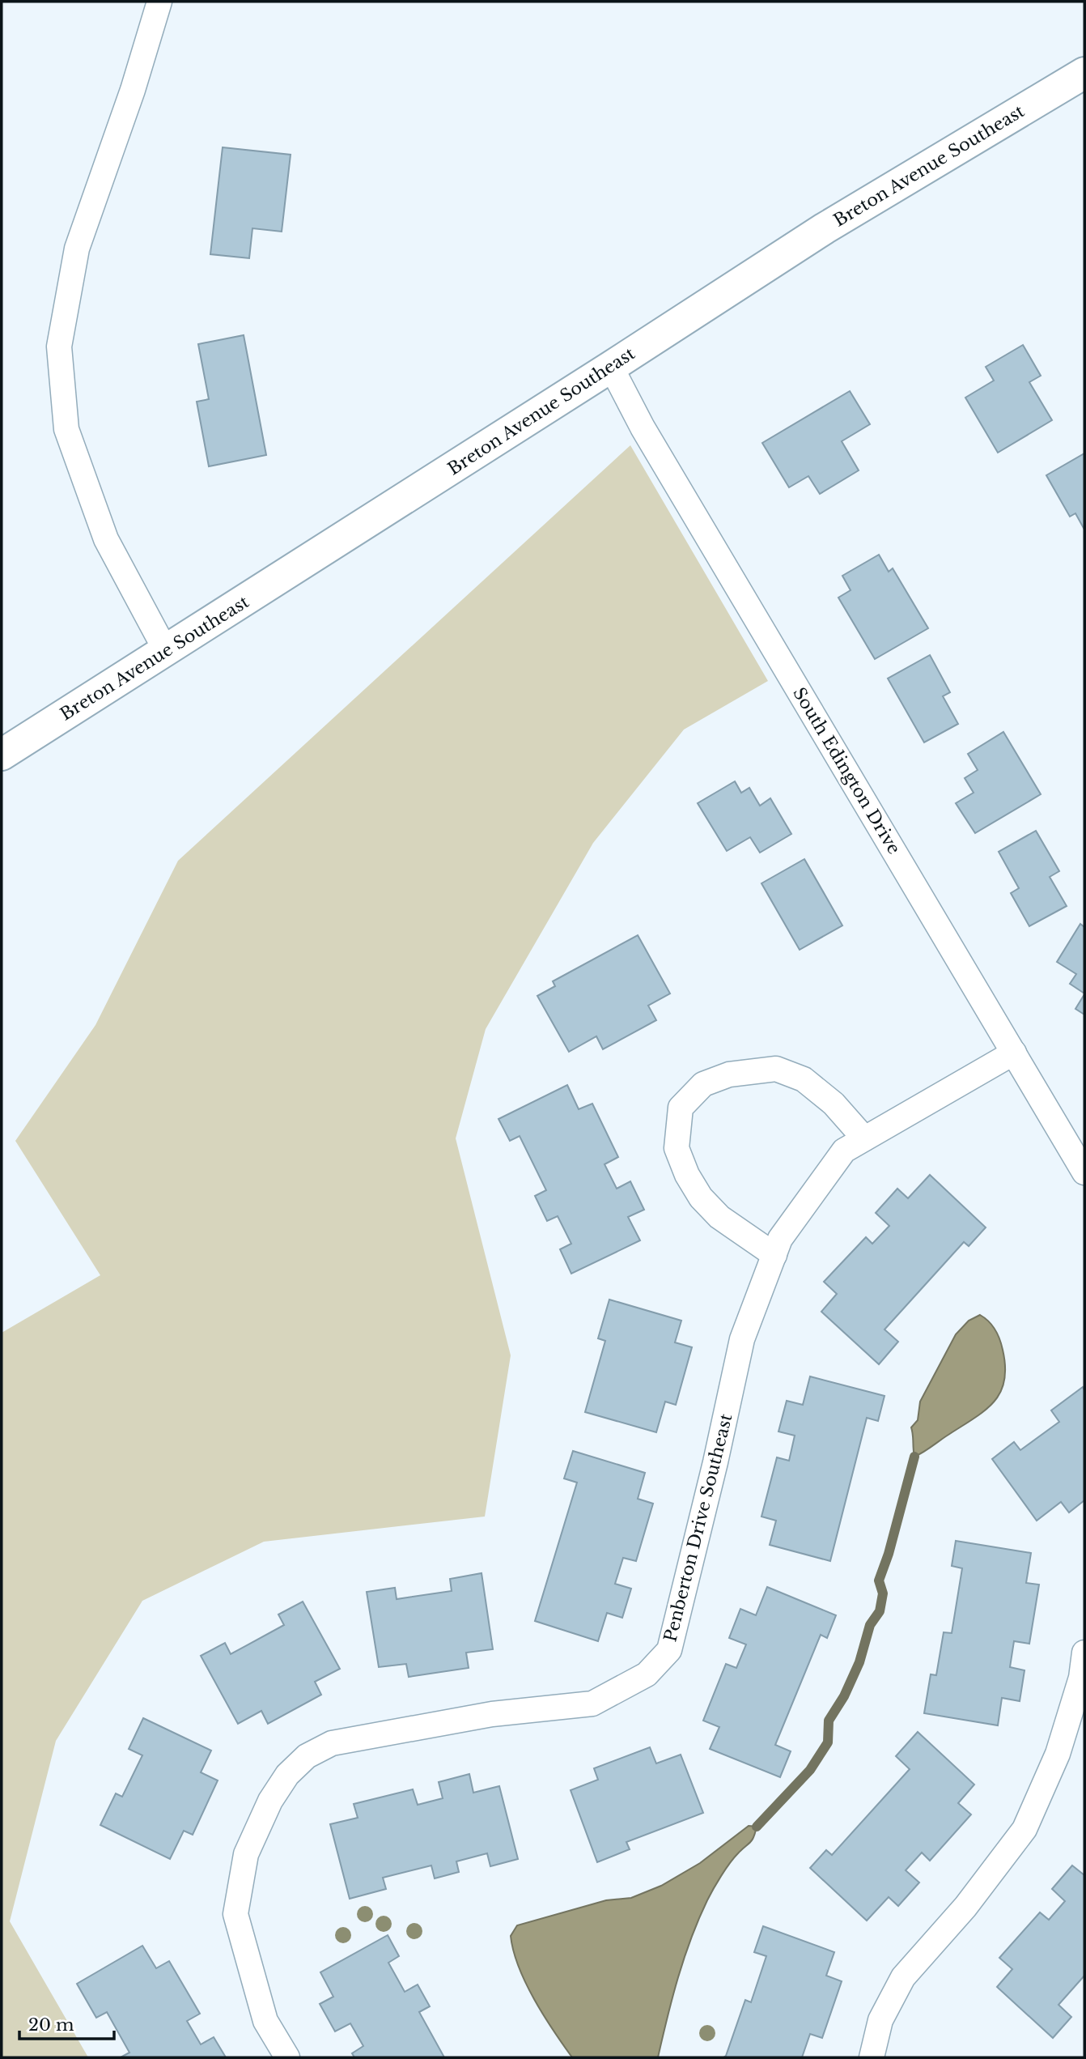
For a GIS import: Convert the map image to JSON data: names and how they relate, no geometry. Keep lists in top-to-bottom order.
{
  "streets": {
    "main road": ["Breton Avenue Southeast"],
    "street": ["South Edington Drive", "Penberton Drive Southeast"]
  },
  "crossings": [
    ["Breton Avenue Southeast", "South Edington Drive"],
    ["South Edington Drive", "Penberton Drive Southeast"]
  ],
  "scale_bar": "20 m"
}
